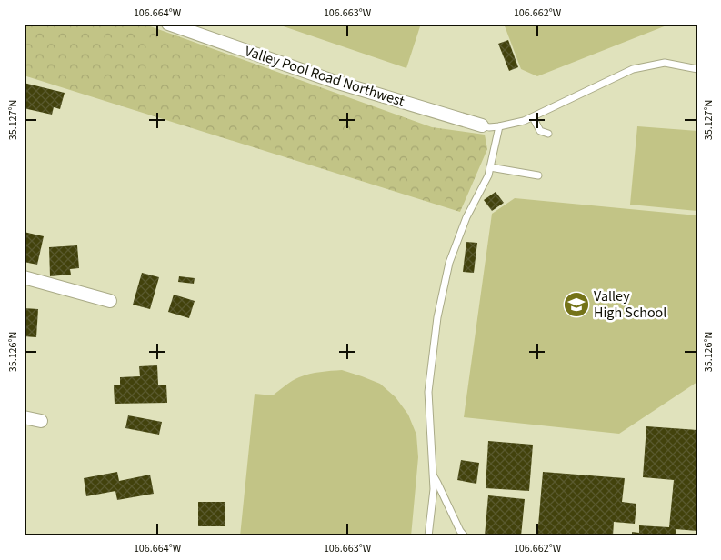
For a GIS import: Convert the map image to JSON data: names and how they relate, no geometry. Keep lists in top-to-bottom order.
{
  "streets": {
    "street": ["Valley Pool Road Northwest"]
  },
  "places": {
    "school or university": ["Valley High School"]
  },
  "coordinates": [
    "106.664°W",
    "106.663°W",
    "106.662°W",
    "35.127°N",
    "35.126°N"
  ]
}
